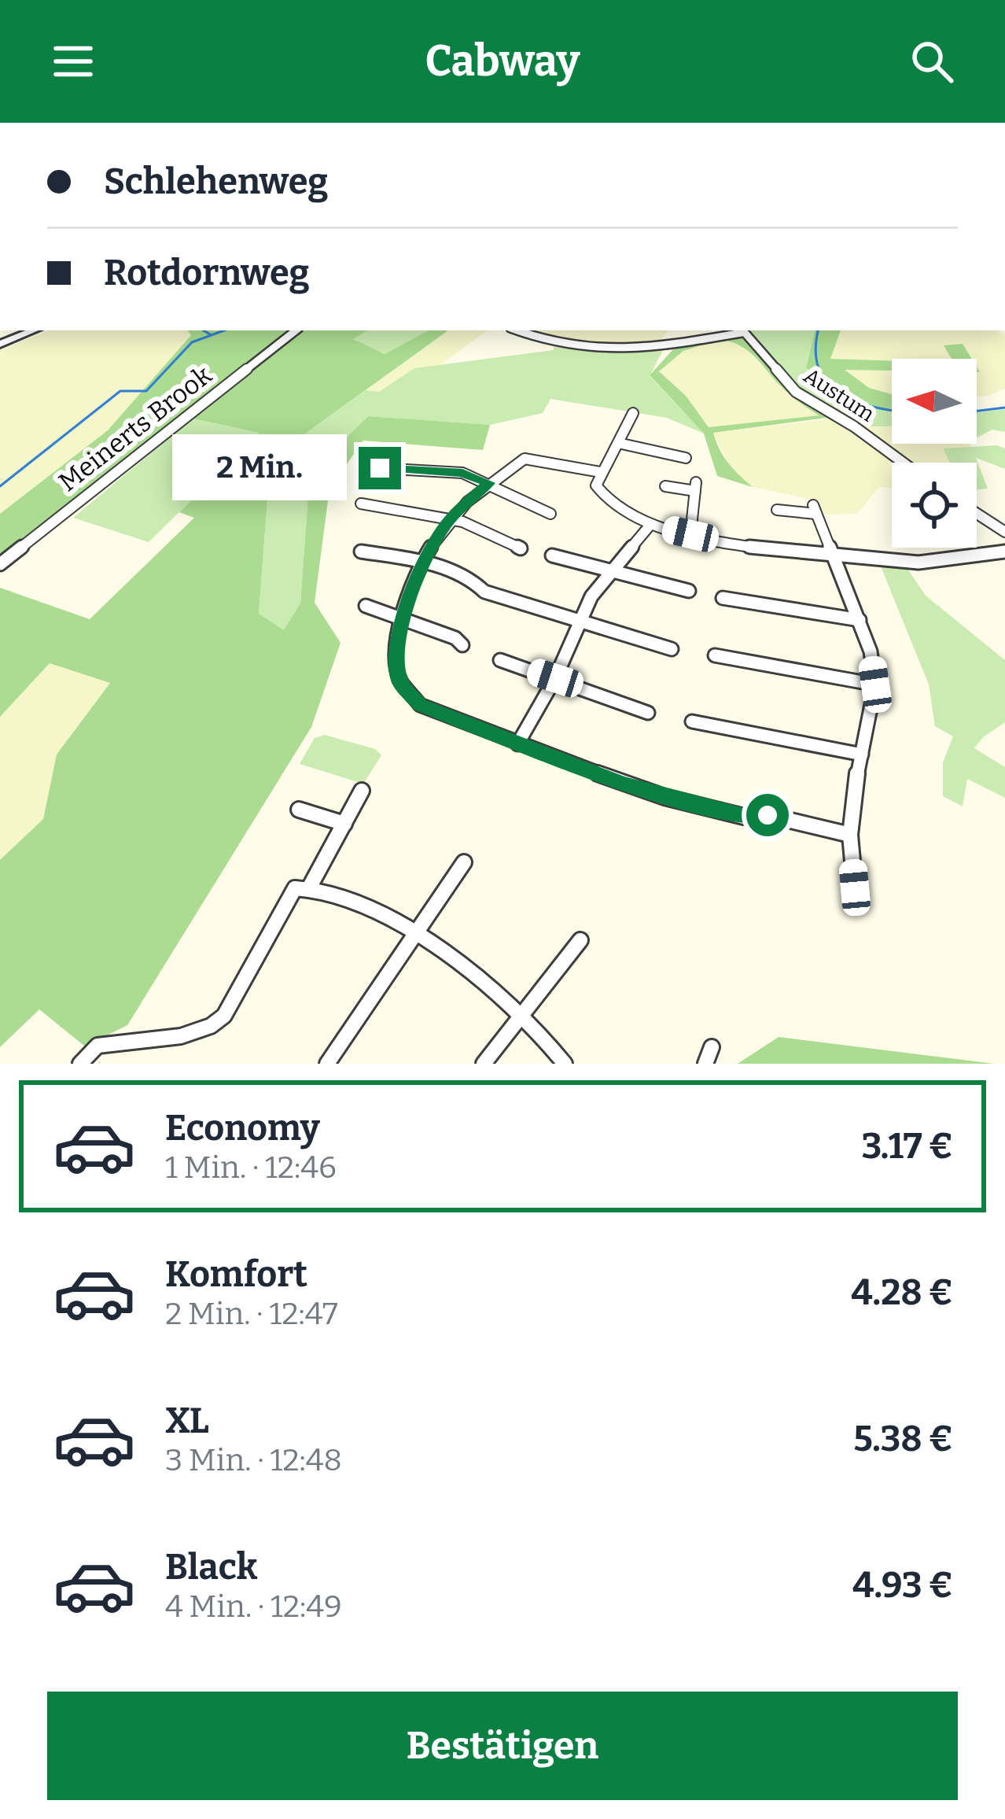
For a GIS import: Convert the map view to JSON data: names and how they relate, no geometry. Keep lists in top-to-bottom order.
{
  "streets": {
    "street": ["Austum", "Meinerts Brook"]
  },
  "north": "left",
  "page": {
    "header": "Cabway",
    "banner": ["Schlehenweg", "Rotdornweg"],
    "bubble": "2 Min.",
    "list": [
      {
        "name": "Economy",
        "note": "1 Min. · 12:46",
        "value": "3.17 €"
      },
      {
        "name": "Komfort",
        "note": "2 Min. · 12:47",
        "value": "4.28 €"
      },
      {
        "name": "XL",
        "note": "3 Min. · 12:48",
        "value": "5.38 €"
      },
      {
        "name": "Black",
        "note": "4 Min. · 12:49",
        "value": "4.93 €"
      }
    ],
    "buttons": "Bestätigen"
  }
}
